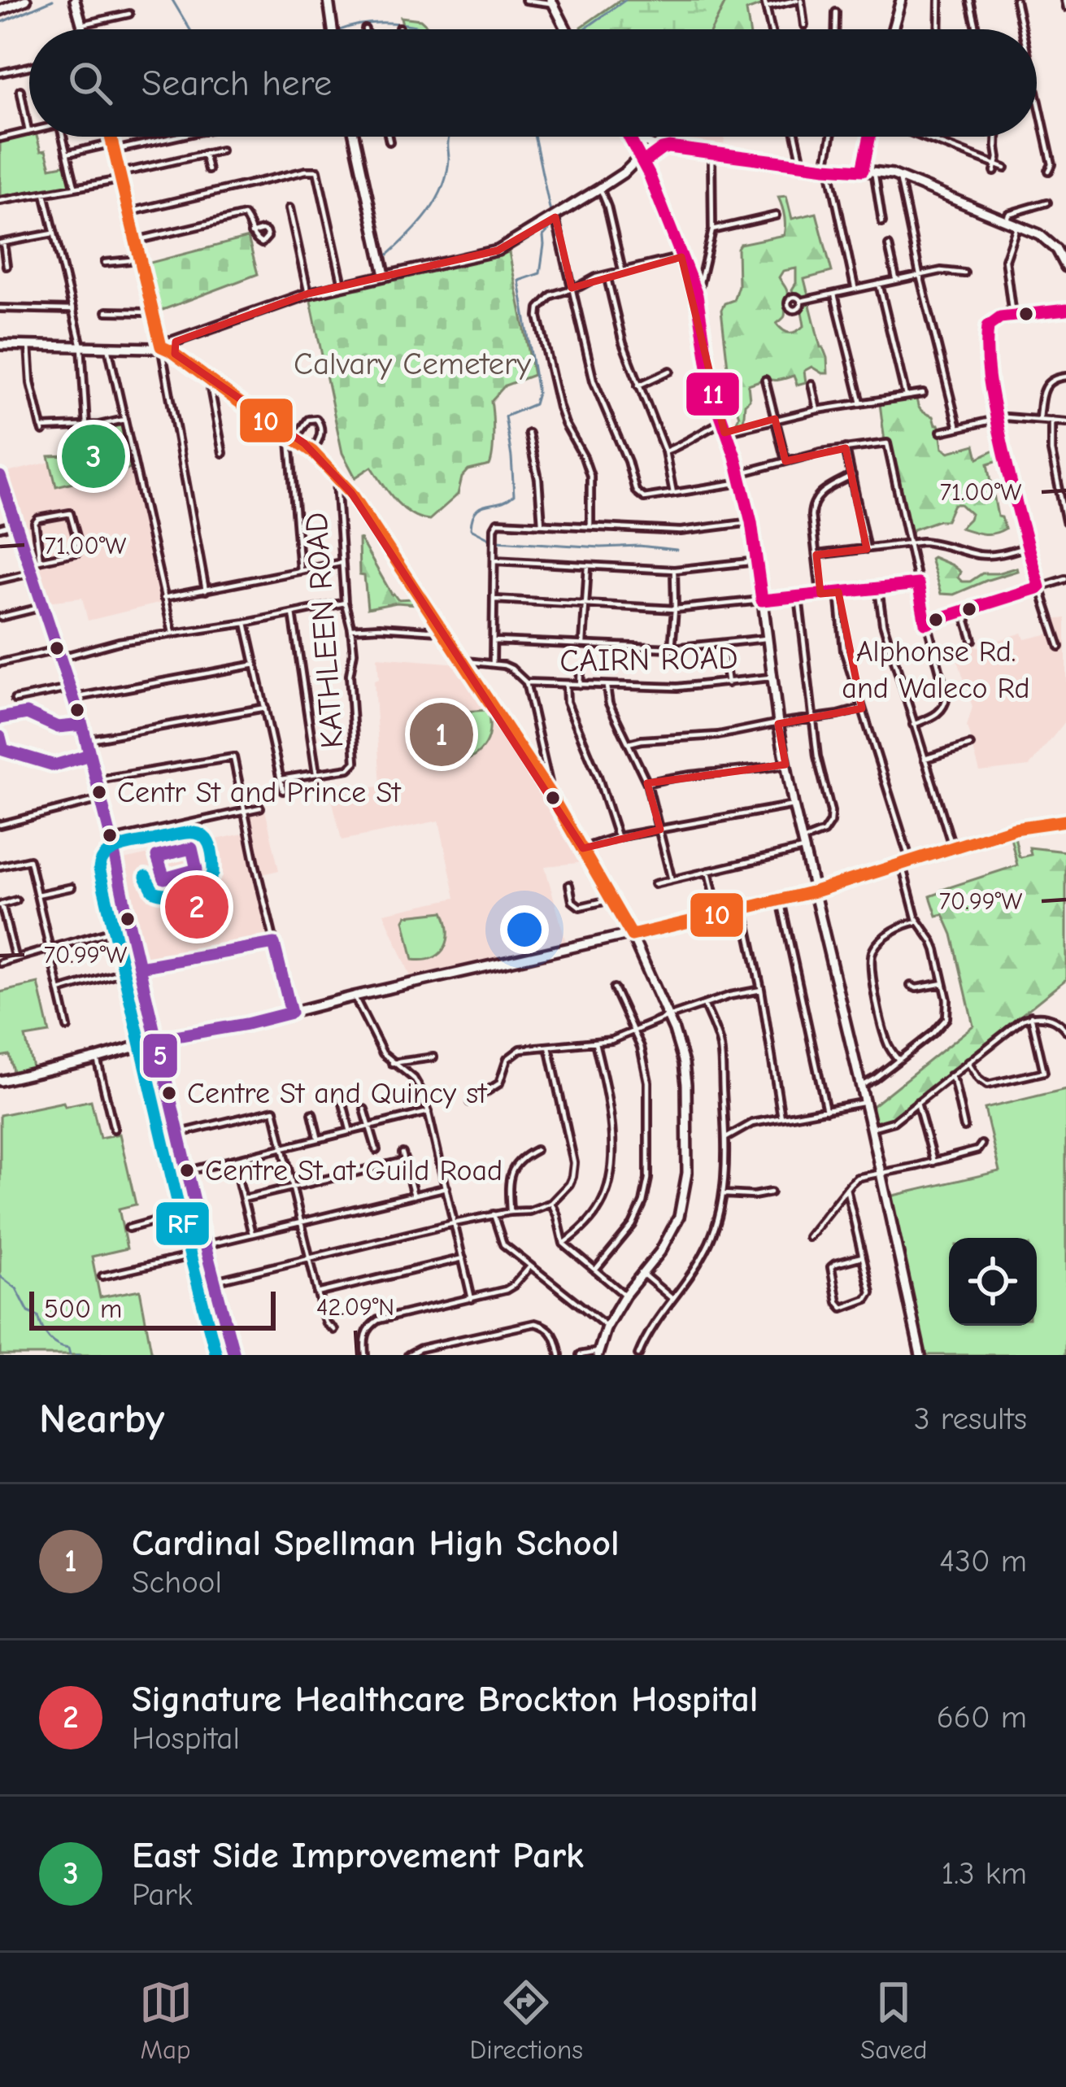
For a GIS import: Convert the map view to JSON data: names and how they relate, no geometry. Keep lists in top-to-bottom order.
{
  "streets": {
    "street": ["KATHLEEN ROAD", "CAIRN ROAD"]
  },
  "parks": ["Calvary Cemetery"],
  "places": [
    "Alphonse Rd. and Waleco Rd",
    "Centr St and Prince St",
    "Centre St and Quincy st",
    "Centre St at Guild Road"
  ],
  "lines": [
    "transit line 11",
    "transit line 10",
    "transit line 5",
    "transit line RF"
  ],
  "scale_bar": "500 m",
  "page": {
    "search": "Search here",
    "pins": ["3", "1", "2"],
    "scale": "500 m",
    "heading": ["Nearby", "3 results"],
    "list": [
      {
        "mark": "1",
        "name": "Cardinal Spellman High School",
        "note": "School",
        "value": "430 m"
      },
      {
        "mark": "2",
        "name": "Signature Healthcare Brockton Hospital",
        "note": "Hospital",
        "value": "660 m"
      },
      {
        "mark": "3",
        "name": "East Side Improvement Park",
        "note": "Park",
        "value": "1.3 km"
      }
    ],
    "nav": ["Map", "Directions", "Saved"]
  },
  "coordinates": ["71.00°W", "70.99°W", "42.09°N"]
}
